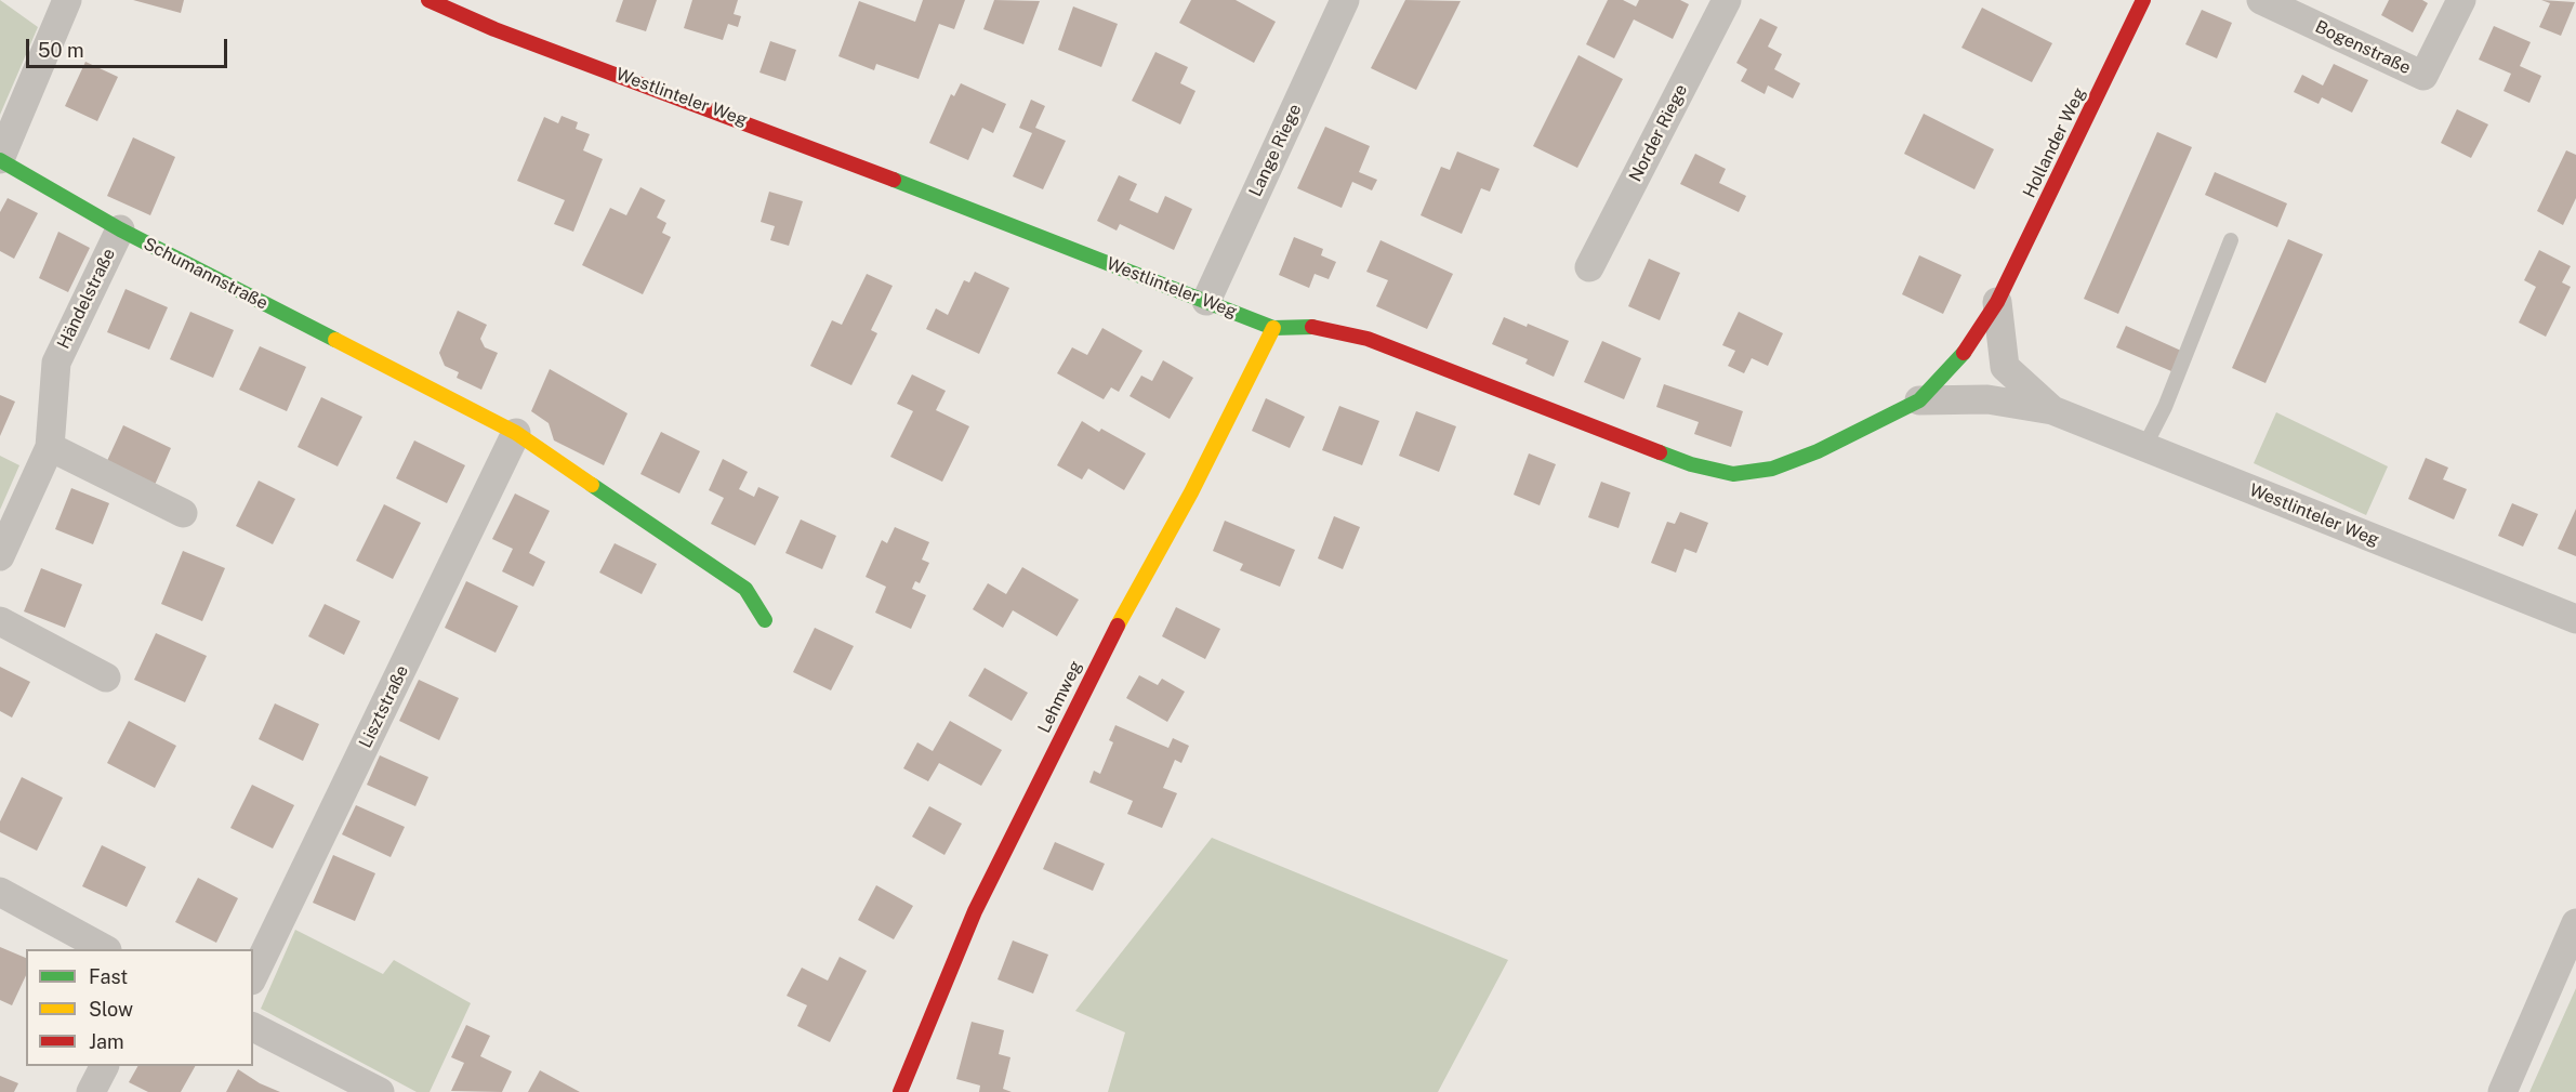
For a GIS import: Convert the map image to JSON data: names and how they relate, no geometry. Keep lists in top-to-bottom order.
{
  "streets": {
    "street": [
      "Bogenstraße",
      "Westlinteler Weg",
      "Norder Riege",
      "Hollander Weg",
      "Lange Riege",
      "Schumannstraße",
      "Händelstraße",
      "Lehmweg",
      "Lisztstraße"
    ]
  },
  "crossings": [
    ["Westlinteler Weg", "Hollander Weg"],
    ["Westlinteler Weg", "Lange Riege"],
    ["Westlinteler Weg", "Lehmweg"],
    ["Schumannstraße", "Händelstraße"],
    ["Schumannstraße", "Lisztstraße"]
  ],
  "legend": ["Fast", "Slow", "Jam"],
  "scale_bar": "50 m"
}
